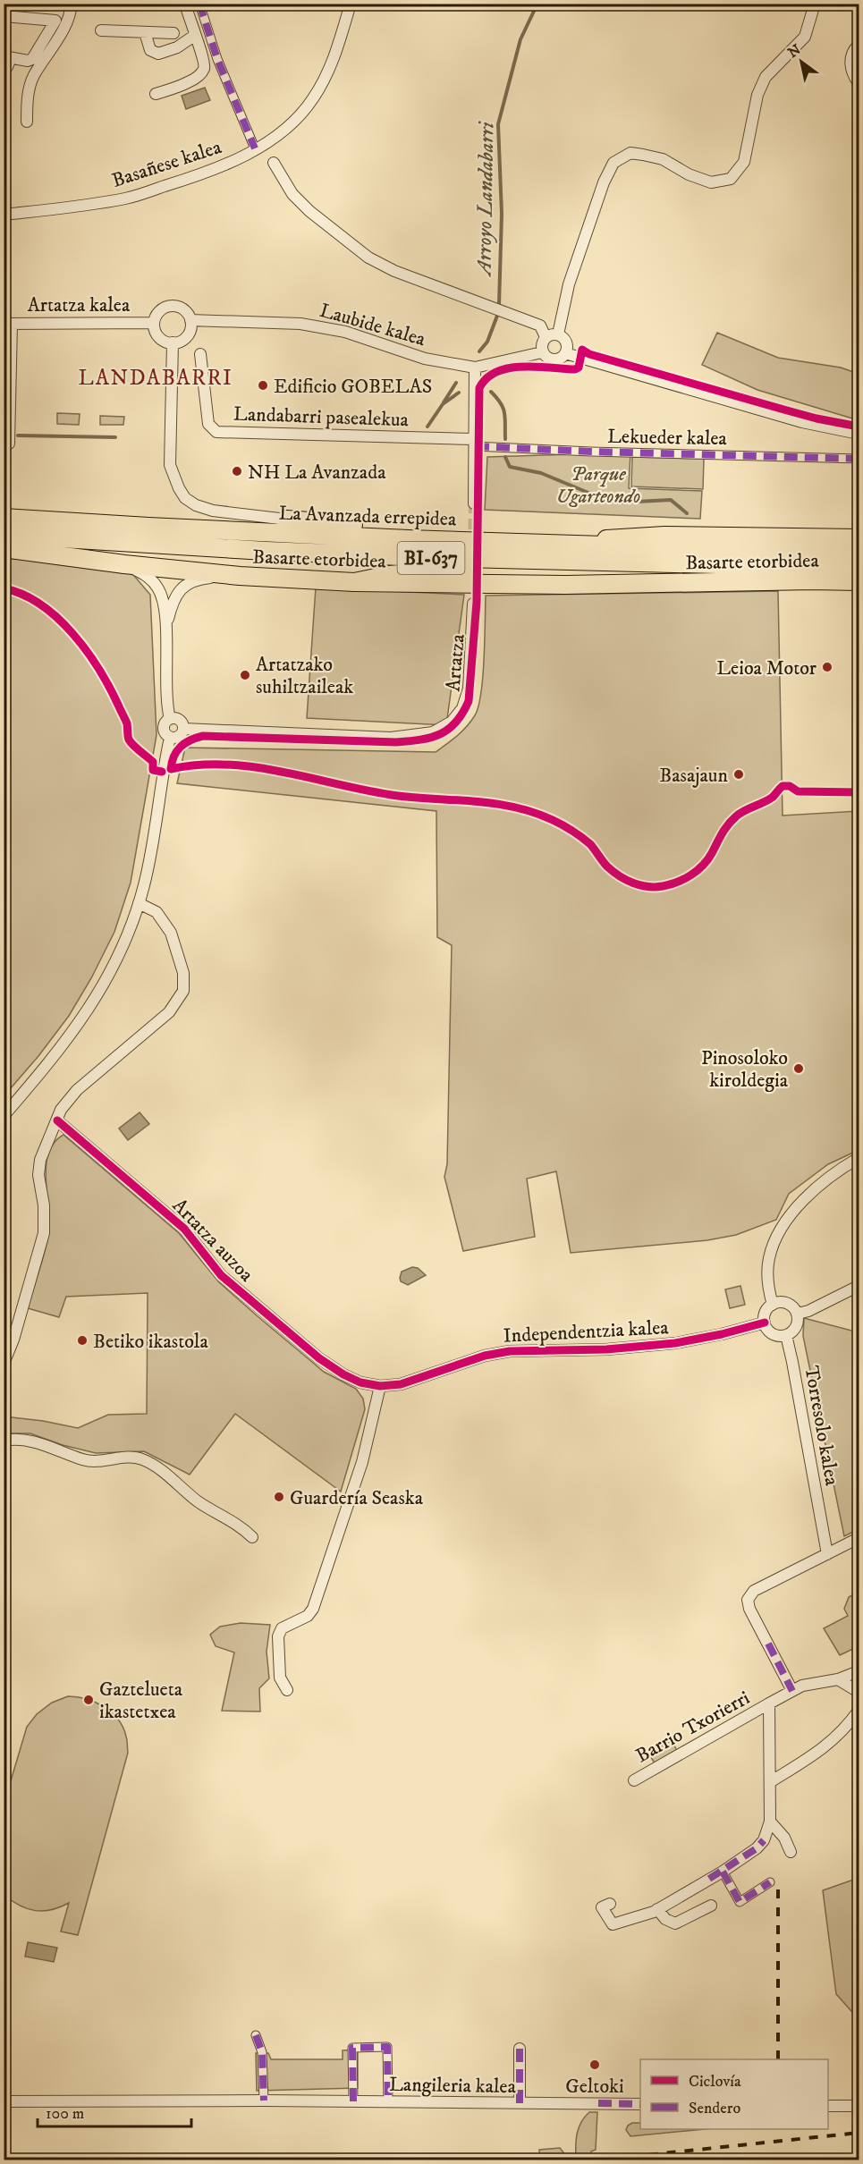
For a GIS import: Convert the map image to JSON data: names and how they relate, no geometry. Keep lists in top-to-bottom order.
{
  "streets": {
    "main road": ["La Avanzada errepidea", "Basarte etorbidea", "BI-637"],
    "street": [
      "Basañese kalea",
      "Artatza kalea",
      "Laubide kalea",
      "Landabarri pasealekua",
      "Lekueder kalea",
      "Artatza auzoa",
      "Independentzia kalea",
      "Torresolo kalea",
      "Barrio Txorierri",
      "Langileria kalea"
    ],
    "cycle path": ["Artatza"]
  },
  "crossings": [
    ["Artatza kalea", "Laubide kalea"],
    ["Landabarri pasealekua", "Lekueder kalea"],
    ["La Avanzada errepidea", "Basarte etorbidea"],
    ["Artatza auzoa", "Independentzia kalea"],
    ["Independentzia kalea", "Torresolo kalea"]
  ],
  "districts": ["LANDABARRI"],
  "water": ["Arroyo Landabarri"],
  "parks": ["Parque Ugarteondo"],
  "places": [
    "Edificio GOBELAS",
    "NH La Avanzada",
    "Leioa Motor",
    "Artatzako suhiltzaileak",
    "Basajaun",
    "Pinosoloko kiroldegia",
    "Betiko ikastola",
    "Guardería Seaska",
    "Gaztelueta ikastetxea",
    "Geltoki"
  ],
  "legend": ["Ciclovía", "Sendero"],
  "scale_bar": "100 m",
  "north": "top left"
}
